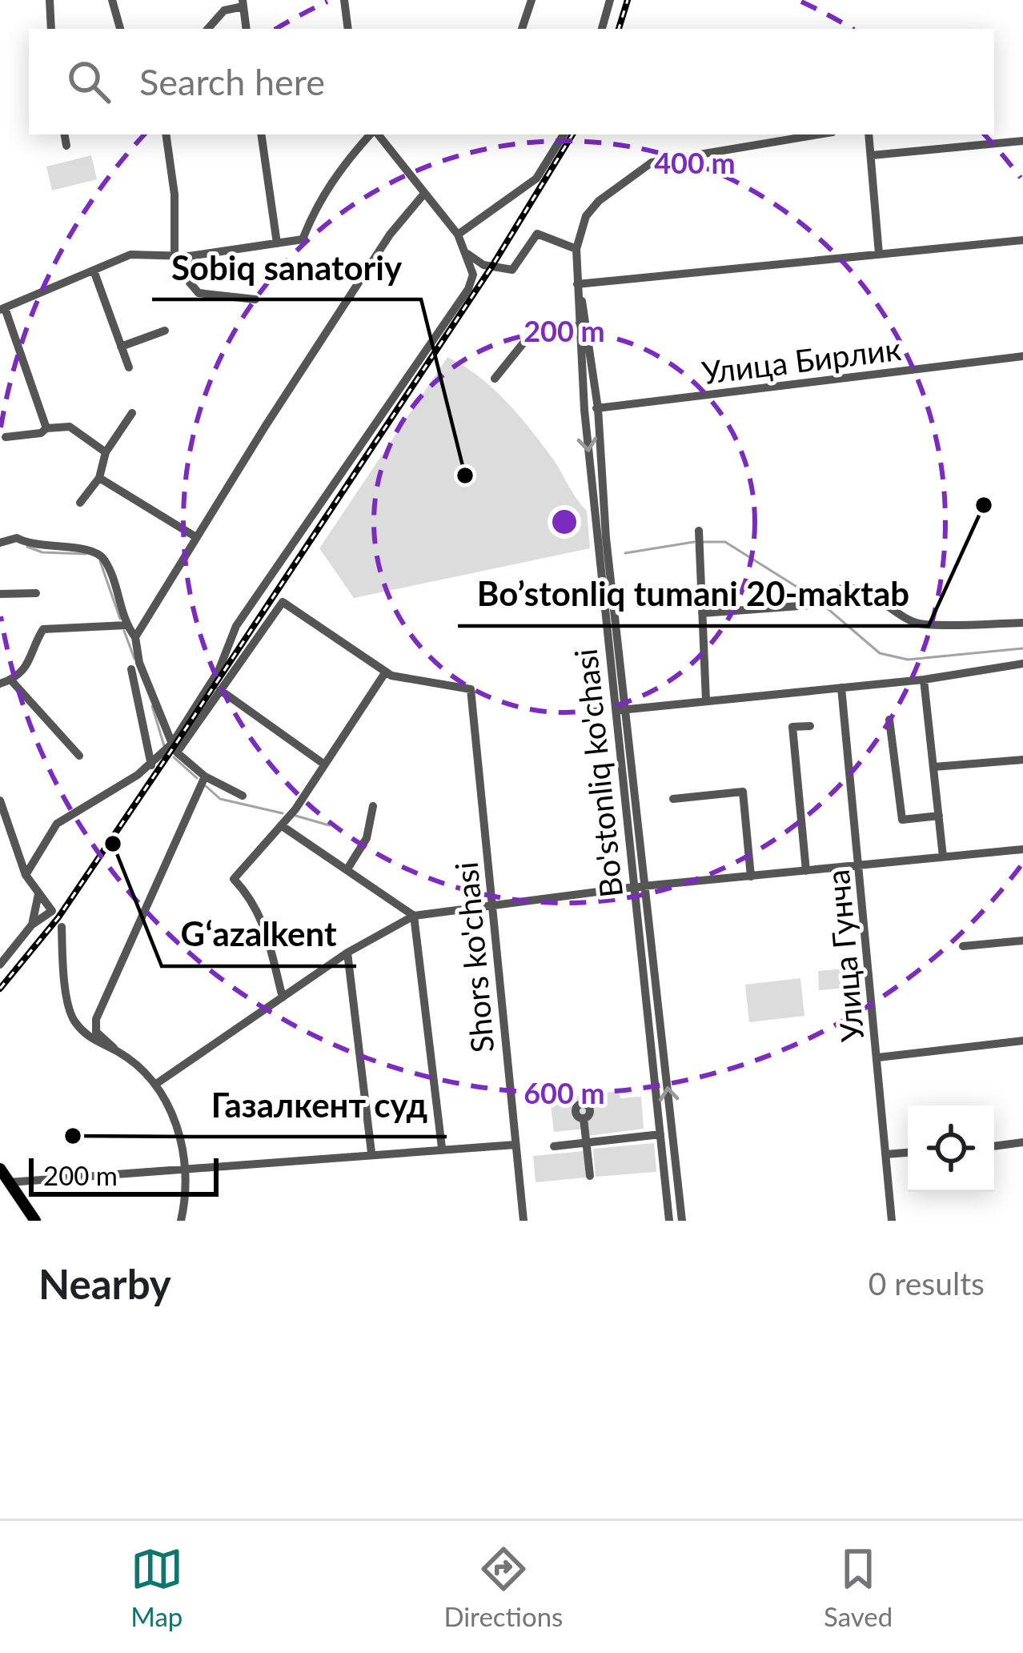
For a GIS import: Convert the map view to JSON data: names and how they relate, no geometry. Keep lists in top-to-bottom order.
{
  "streets": {
    "street": [
      "Улица Бирлик",
      "Bo'stonliq ko'chasi",
      "Улица Гунча",
      "Shors ko'chasi"
    ]
  },
  "crossings": [
    ["Улица Бирлик", "Bo'stonliq ko'chasi"]
  ],
  "places": [
    "Sobiq sanatoriy",
    "Bo’stonliq tumani 20-maktab",
    "Gʻazalkent",
    "Газалкент суд"
  ],
  "scale_bar": "200 m",
  "page": {
    "search": "Search here",
    "scale": "200 m",
    "heading": ["Nearby", "0 results"],
    "nav": ["Map", "Directions", "Saved"]
  },
  "rings": ["400 m", "200 m", "600 m"]
}
